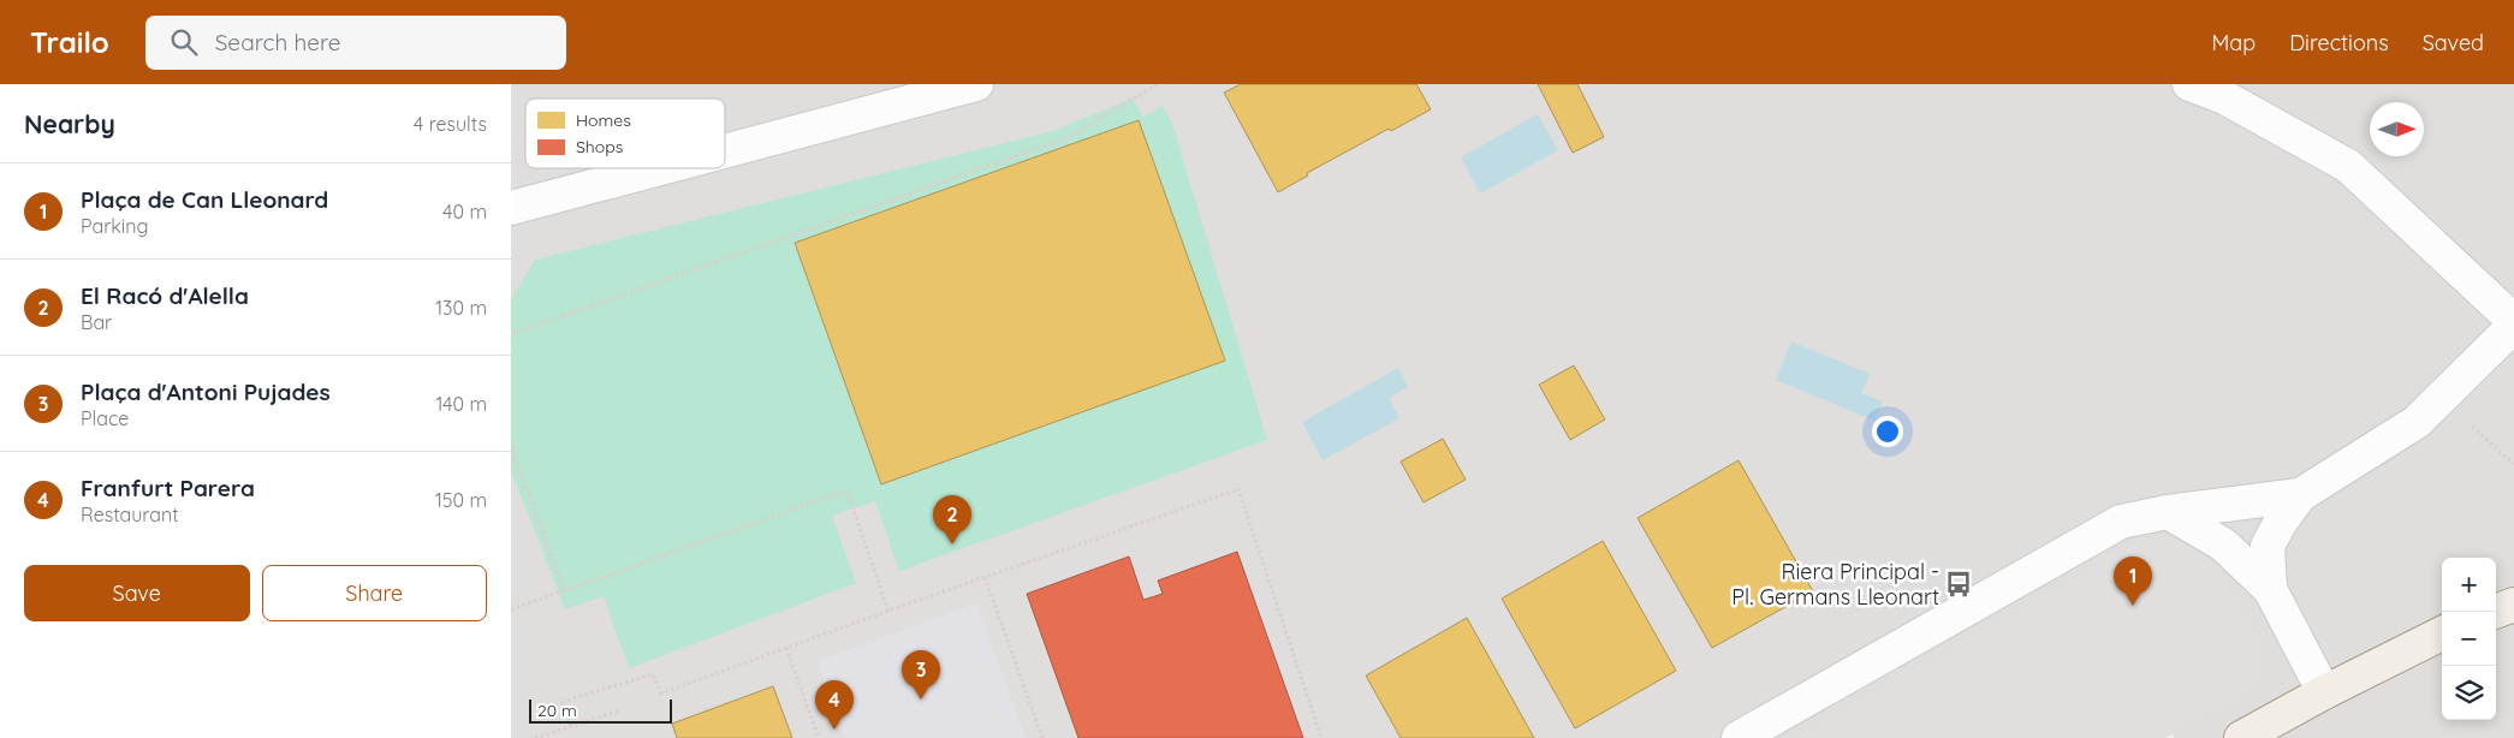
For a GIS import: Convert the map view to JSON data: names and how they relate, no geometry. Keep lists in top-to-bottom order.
{
  "places": {
    "bus stop": ["Riera Principal - Pl. Germans Lleonart"]
  },
  "legend": ["Homes", "Shops"],
  "scale_bar": "20 m",
  "north": "right",
  "page": {
    "header": "Trailo",
    "search": "Search here",
    "nav": ["Map", "Directions", "Saved"],
    "heading": ["Nearby", "4 results"],
    "list": [
      {
        "mark": "1",
        "name": "Plaça de Can Lleonard",
        "note": "Parking",
        "value": "40 m"
      },
      {
        "mark": "2",
        "name": "El Racó d'Alella",
        "note": "Bar",
        "value": "130 m"
      },
      {
        "mark": "3",
        "name": "Plaça d'Antoni Pujades",
        "note": "Place",
        "value": "140 m"
      },
      {
        "mark": "4",
        "name": "Franfurt Parera",
        "note": "Restaurant",
        "value": "150 m"
      }
    ],
    "pins": [
      "2",
      "1",
      "3",
      "4"
    ],
    "buttons": ["Save", "Share"],
    "map_buttons": ["+", "−"],
    "scale": "20 m"
  }
}
